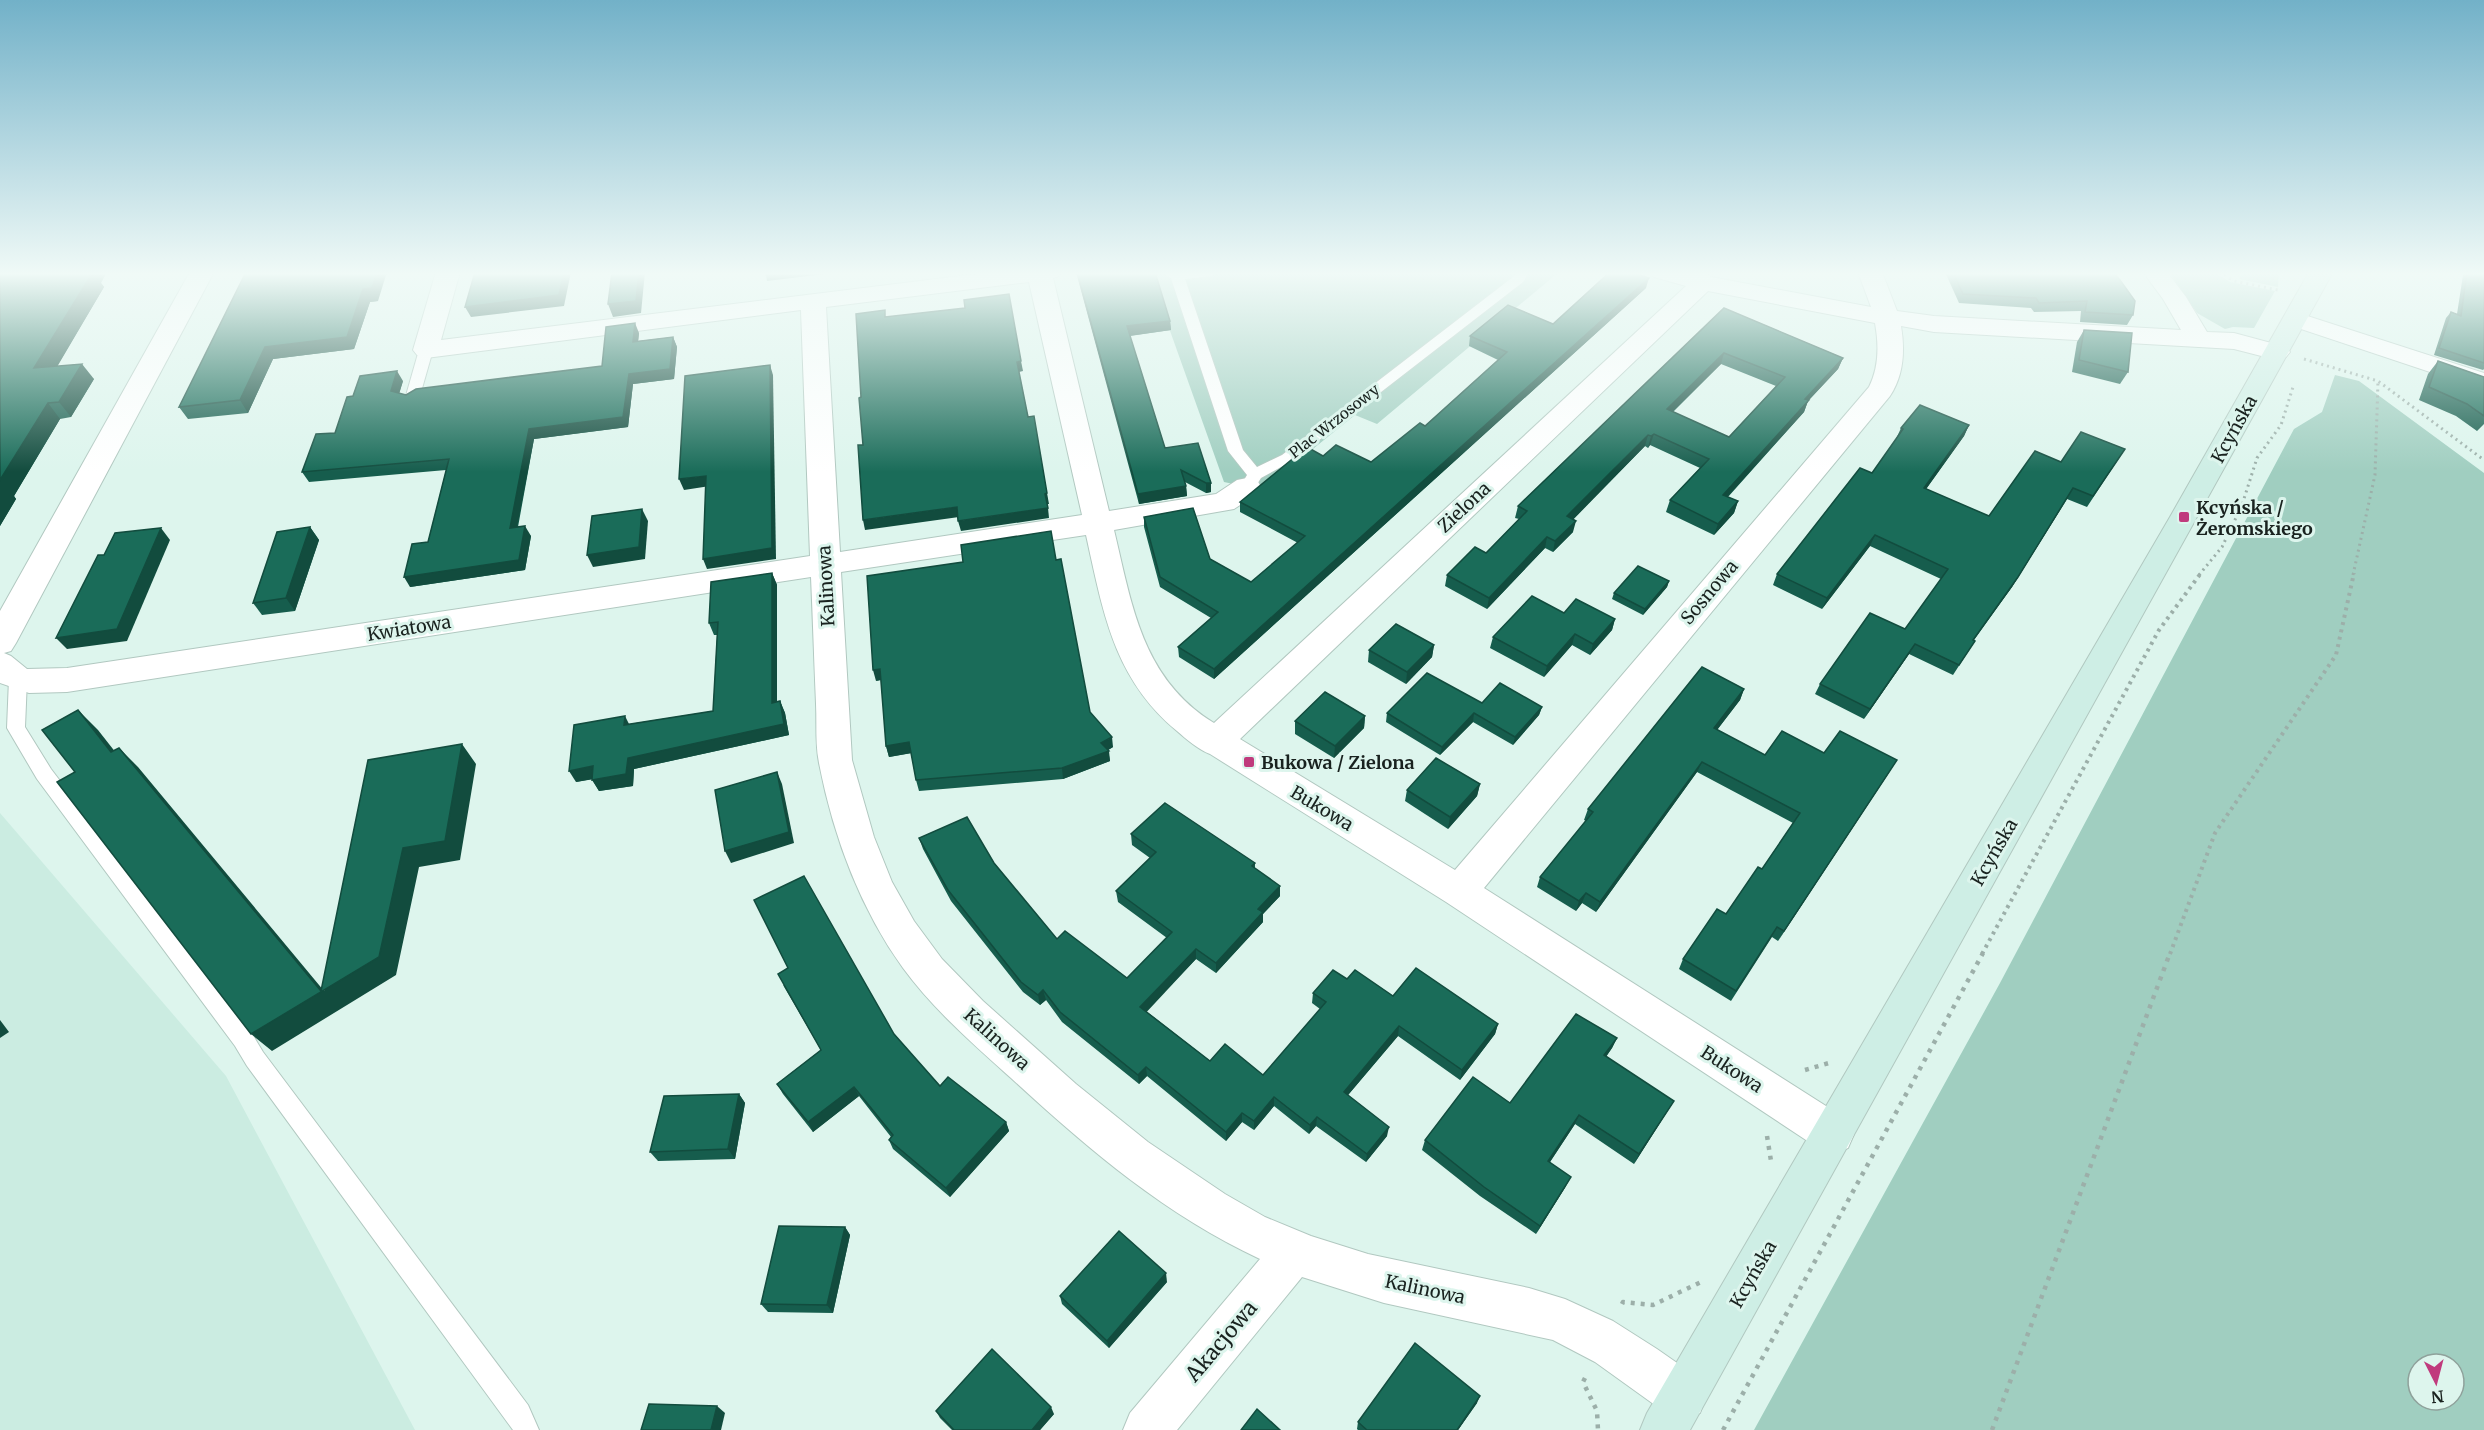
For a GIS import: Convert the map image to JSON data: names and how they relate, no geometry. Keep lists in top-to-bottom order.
{
  "streets": {
    "street": [
      "Kcyńska",
      "Zielona",
      "Kalinowa",
      "Sosnowa",
      "Kwiatowa",
      "Bukowa",
      "Akacjowa"
    ],
    "lane": ["Plac Wrzosowy"]
  },
  "crossings": [
    ["Plac Wrzosowy", "Kwiatowa"],
    ["Kcyńska", "Kalinowa"],
    ["Kcyńska", "Bukowa"],
    ["Zielona", "Bukowa"],
    ["Kalinowa", "Kwiatowa"],
    ["Kalinowa", "Akacjowa"],
    ["Sosnowa", "Bukowa"],
    ["Kwiatowa", "Bukowa"]
  ],
  "places": {
    "transit": ["Kcyńska / Żeromskiego", "Bukowa / Zielona"]
  },
  "north": "bottom"
}
